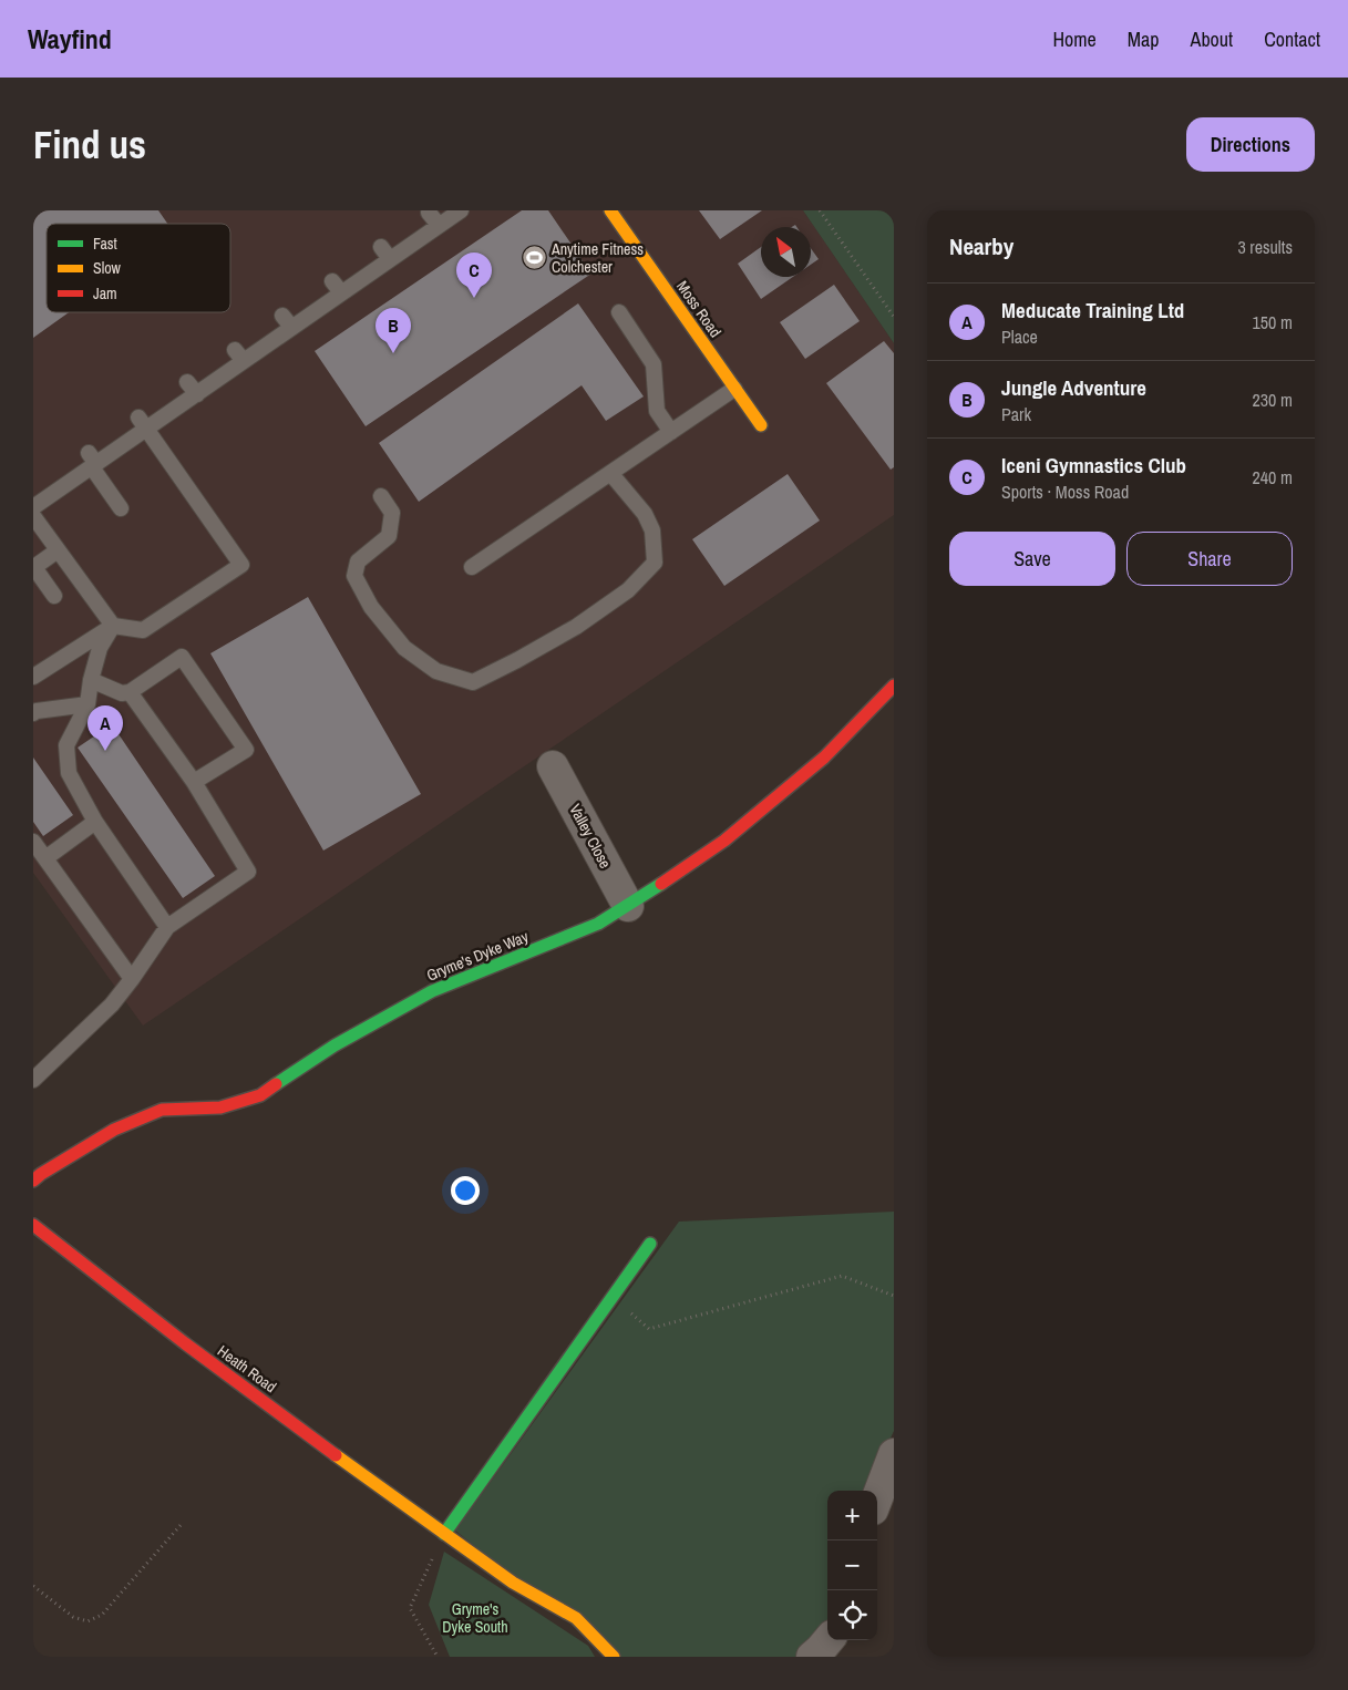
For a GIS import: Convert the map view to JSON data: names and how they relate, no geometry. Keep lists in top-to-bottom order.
{
  "streets": {
    "street": [
      "Moss Road",
      "Valley Close",
      "Gryme's Dyke Way",
      "Heath Road"
    ]
  },
  "crossings": [
    ["Valley Close", "Gryme's Dyke Way"]
  ],
  "parks": ["Gryme's Dyke South"],
  "places": {
    "sports": ["Anytime Fitness Colchester"]
  },
  "legend": ["Fast", "Slow", "Jam"],
  "north": "top left",
  "page": {
    "header": "Wayfind",
    "nav": [
      "Home",
      "Map",
      "About",
      "Contact"
    ],
    "buttons": [
      "Directions",
      ["Save", "Share"]
    ],
    "title": "Find us",
    "heading": ["Nearby", "3 results"],
    "pins": ["C", "B", "A"],
    "list": [
      {
        "mark": "A",
        "name": "Meducate Training Ltd",
        "note": "Place",
        "value": "150 m"
      },
      {
        "mark": "B",
        "name": "Jungle Adventure",
        "note": "Park",
        "value": "230 m"
      },
      {
        "mark": "C",
        "name": "Iceni Gymnastics Club",
        "note": "Sports · Moss Road",
        "value": "240 m"
      }
    ],
    "map_buttons": ["+", "−"]
  }
}
